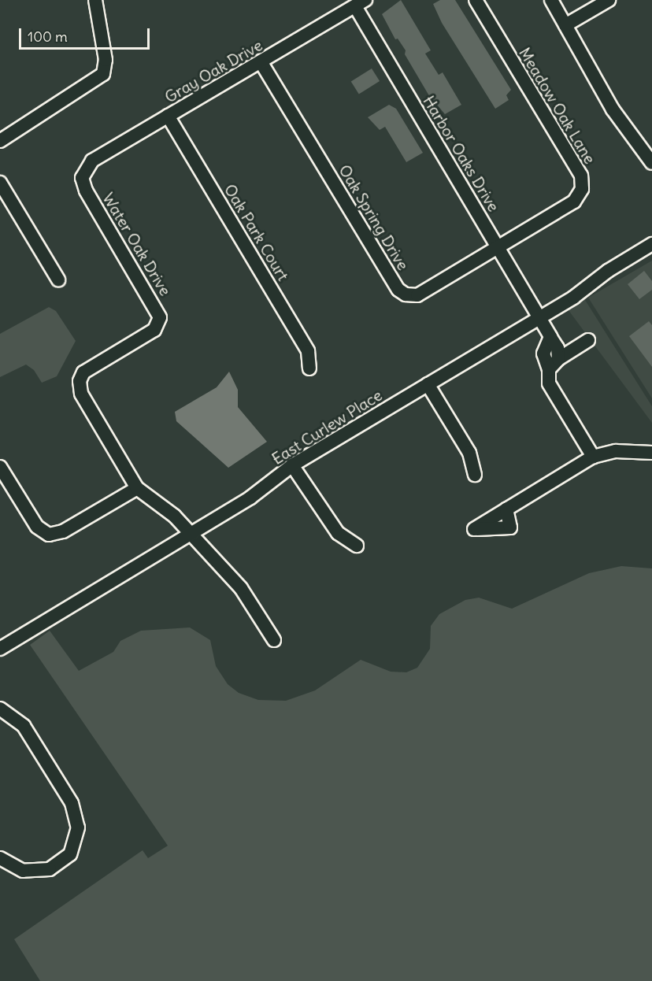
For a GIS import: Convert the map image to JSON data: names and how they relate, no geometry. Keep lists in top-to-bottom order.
{
  "streets": {
    "street": [
      "Gray Oak Drive",
      "Meadow Oak Lane",
      "Harbor Oaks Drive",
      "Oak Spring Drive",
      "Oak Park Court",
      "Water Oak Drive",
      "East Curlew Place"
    ]
  },
  "crossings": [
    ["Gray Oak Drive", "Harbor Oaks Drive"],
    ["Gray Oak Drive", "Oak Spring Drive"],
    ["Gray Oak Drive", "Oak Park Court"],
    ["Gray Oak Drive", "Water Oak Drive"],
    ["Meadow Oak Lane", "Harbor Oaks Drive"],
    ["Meadow Oak Lane", "Oak Spring Drive"],
    ["Harbor Oaks Drive", "Oak Spring Drive"],
    ["Harbor Oaks Drive", "East Curlew Place"],
    ["Water Oak Drive", "East Curlew Place"]
  ],
  "scale_bar": "100 m"
}
